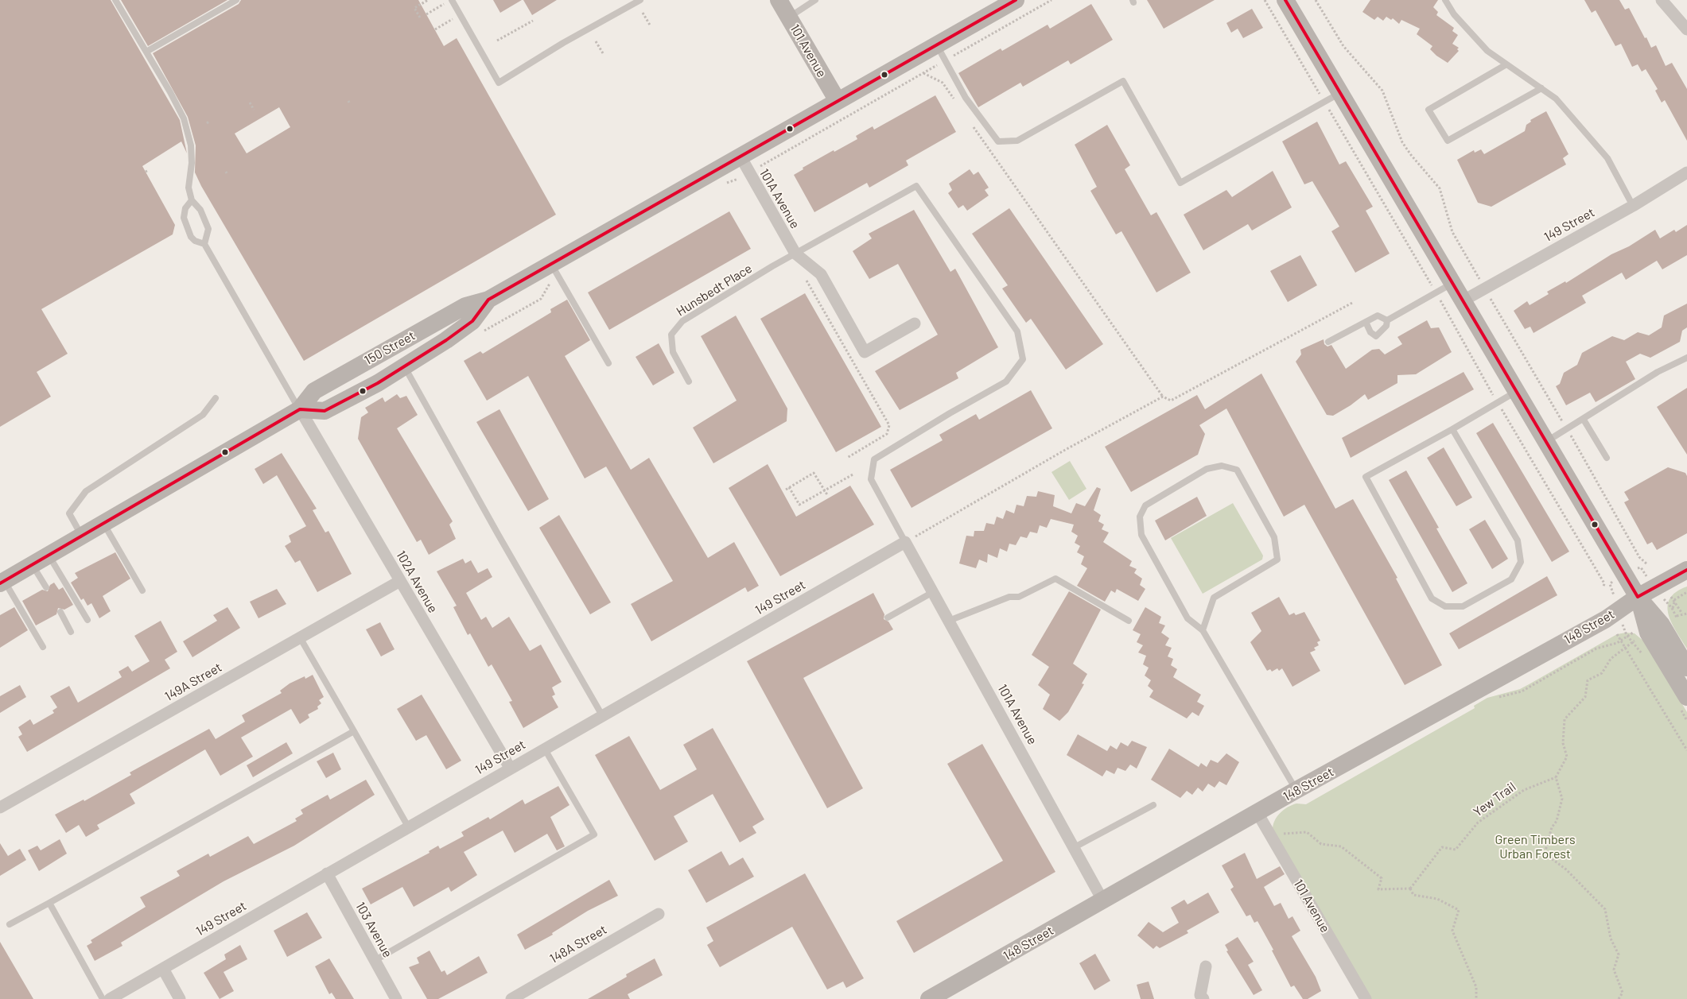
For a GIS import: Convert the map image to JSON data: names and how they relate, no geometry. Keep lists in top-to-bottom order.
{
  "streets": {
    "main road": ["101 Avenue", "150 Street", "148 Street"],
    "street": [
      "101A Avenue",
      "149 Street",
      "102A Avenue",
      "149A Street",
      "103 Avenue",
      "148A Street"
    ],
    "lane": ["Hunsbedt Place"],
    "path": ["Yew Trail"]
  },
  "crossings": [
    ["101 Avenue", "150 Street"],
    ["101 Avenue", "148 Street"],
    ["101A Avenue", "149 Street"],
    ["101A Avenue", "Hunsbedt Place"],
    ["101A Avenue", "150 Street"],
    ["101A Avenue", "148 Street"],
    ["149 Street", "Hunsbedt Place"],
    ["149 Street", "102A Avenue"],
    ["149 Street", "103 Avenue"],
    ["150 Street", "102A Avenue"],
    ["102A Avenue", "149A Street"]
  ],
  "parks": ["Green Timbers Urban Forest"]
}
